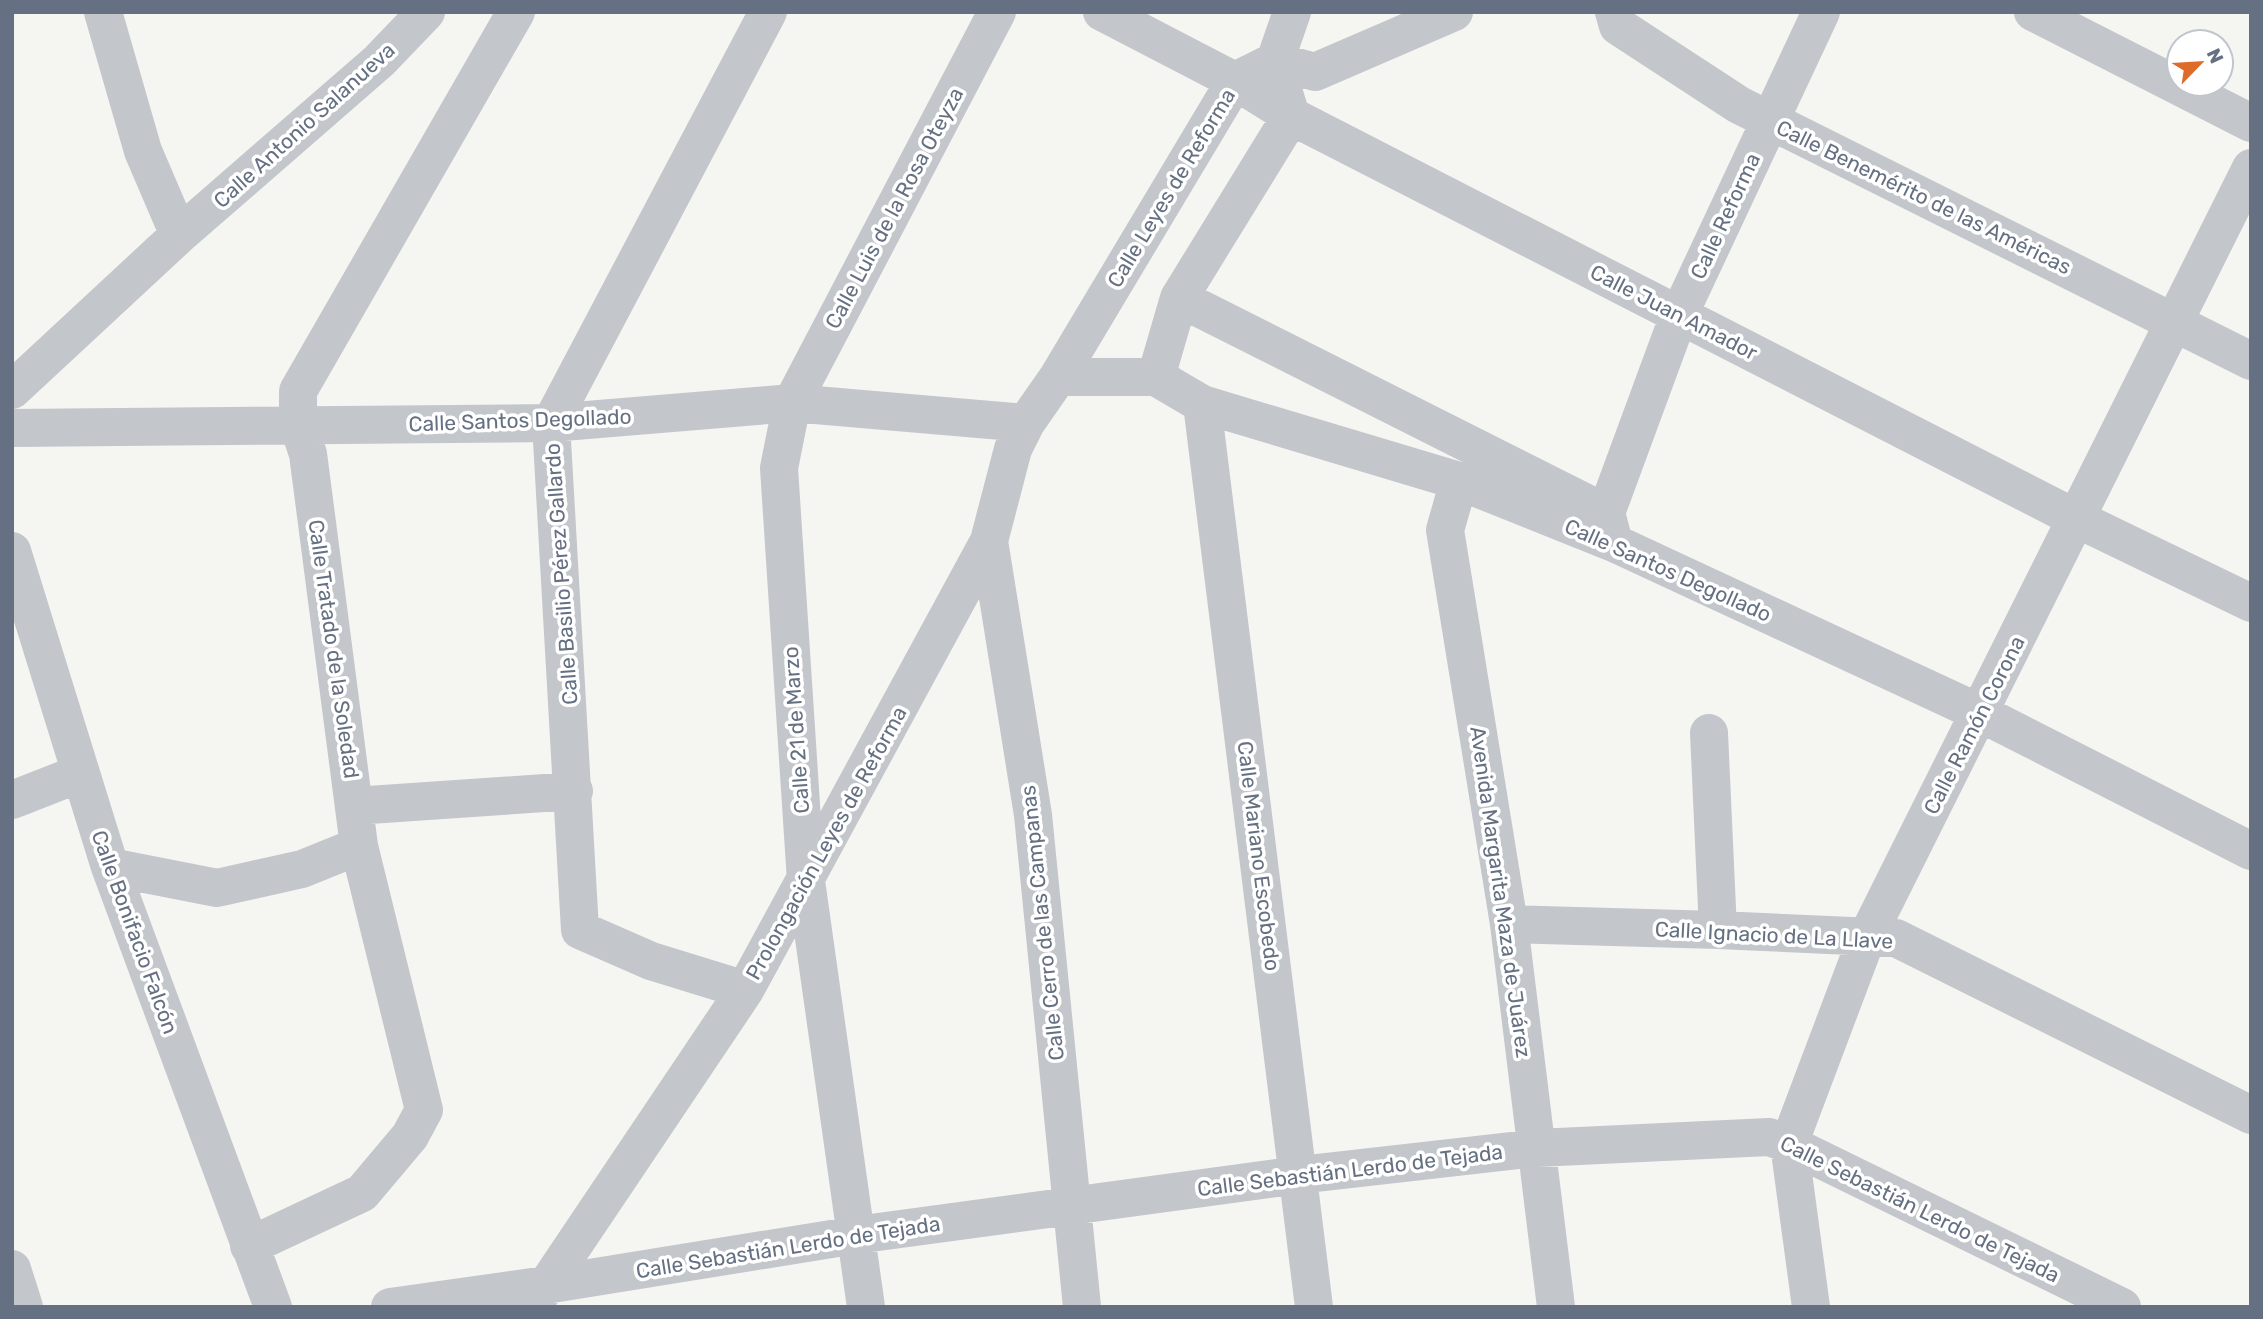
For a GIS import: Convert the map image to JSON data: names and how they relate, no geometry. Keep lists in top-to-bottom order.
{
  "streets": {
    "street": [
      "Calle Antonio Salanueva",
      "Calle Leyes de Reforma",
      "Calle Benemérito de las Américas",
      "Calle Luis de la Rosa Oteyza",
      "Calle Reforma",
      "Calle Juan Amador",
      "Calle Santos Degollado",
      "Calle Basilio Pérez Gallardo",
      "Calle Tratado de la Soledad",
      "Calle Ramón Corona",
      "Calle 21 de Marzo",
      "Prolongación Leyes de Reforma",
      "Calle Mariano Escobedo",
      "Avenida Margarita Maza de Juárez",
      "Calle Cerro de las Campanas",
      "Calle Bonifacio Falcón",
      "Calle Ignacio de La Llave",
      "Calle Sebastián Lerdo de Tejada"
    ]
  },
  "crossings": [
    ["Calle Leyes de Reforma", "Calle Juan Amador"],
    ["Calle Leyes de Reforma", "Prolongación Leyes de Reforma"],
    ["Calle Benemérito de las Américas", "Calle Reforma"],
    ["Calle Benemérito de las Américas", "Calle Ramón Corona"],
    ["Calle Luis de la Rosa Oteyza", "Calle Santos Degollado"],
    ["Calle Luis de la Rosa Oteyza", "Calle 21 de Marzo"],
    ["Calle Reforma", "Calle Juan Amador"],
    ["Calle Reforma", "Calle Santos Degollado"],
    ["Calle Juan Amador", "Calle Ramón Corona"],
    ["Calle Santos Degollado", "Calle Basilio Pérez Gallardo"],
    ["Calle Santos Degollado", "Calle Tratado de la Soledad"],
    ["Calle Santos Degollado", "Calle Ramón Corona"],
    ["Calle Santos Degollado", "Calle 21 de Marzo"],
    ["Calle Santos Degollado", "Prolongación Leyes de Reforma"],
    ["Calle Santos Degollado", "Calle Mariano Escobedo"],
    ["Calle Santos Degollado", "Avenida Margarita Maza de Juárez"],
    ["Calle Basilio Pérez Gallardo", "Prolongación Leyes de Reforma"],
    ["Calle Tratado de la Soledad", "Calle Bonifacio Falcón"],
    ["Calle Ramón Corona", "Calle Ignacio de La Llave"],
    ["Calle Ramón Corona", "Calle Sebastián Lerdo de Tejada"],
    ["Calle 21 de Marzo", "Prolongación Leyes de Reforma"],
    ["Calle 21 de Marzo", "Calle Sebastián Lerdo de Tejada"],
    ["Prolongación Leyes de Reforma", "Calle Cerro de las Campanas"],
    ["Prolongación Leyes de Reforma", "Calle Sebastián Lerdo de Tejada"],
    ["Calle Mariano Escobedo", "Calle Sebastián Lerdo de Tejada"],
    ["Avenida Margarita Maza de Juárez", "Calle Ignacio de La Llave"],
    ["Avenida Margarita Maza de Juárez", "Calle Sebastián Lerdo de Tejada"],
    ["Calle Cerro de las Campanas", "Calle Sebastián Lerdo de Tejada"]
  ],
  "north": "top right"
}
